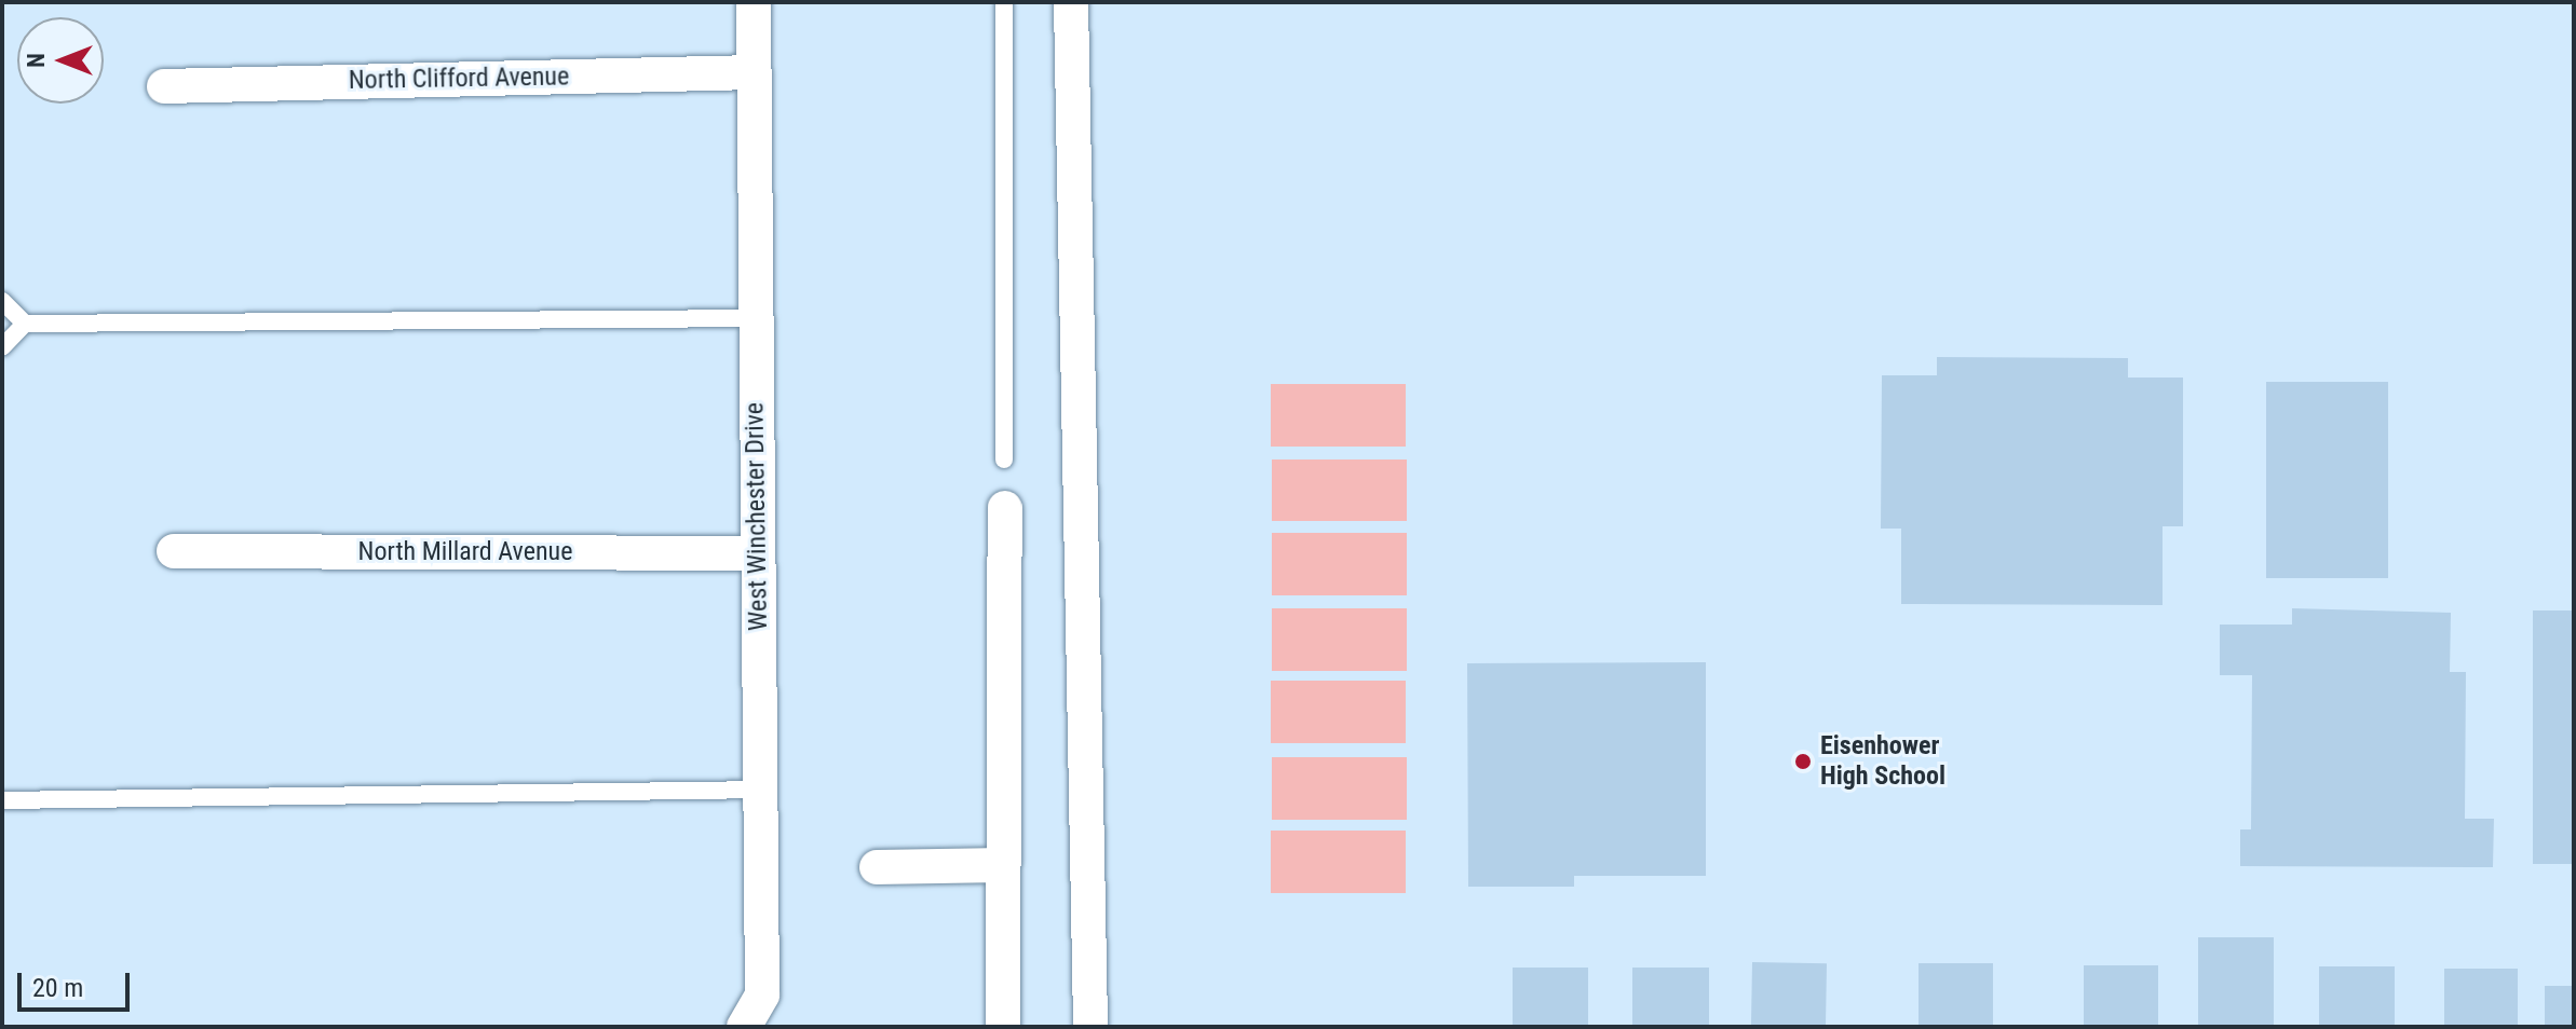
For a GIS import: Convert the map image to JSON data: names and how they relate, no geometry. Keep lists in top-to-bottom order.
{
  "streets": {
    "street": ["North Clifford Avenue", "West Winchester Drive", "North Millard Avenue"]
  },
  "crossings": [
    ["North Clifford Avenue", "West Winchester Drive"],
    ["West Winchester Drive", "North Millard Avenue"]
  ],
  "places": ["Eisenhower High School"],
  "scale_bar": "20 m",
  "north": "left"
}
